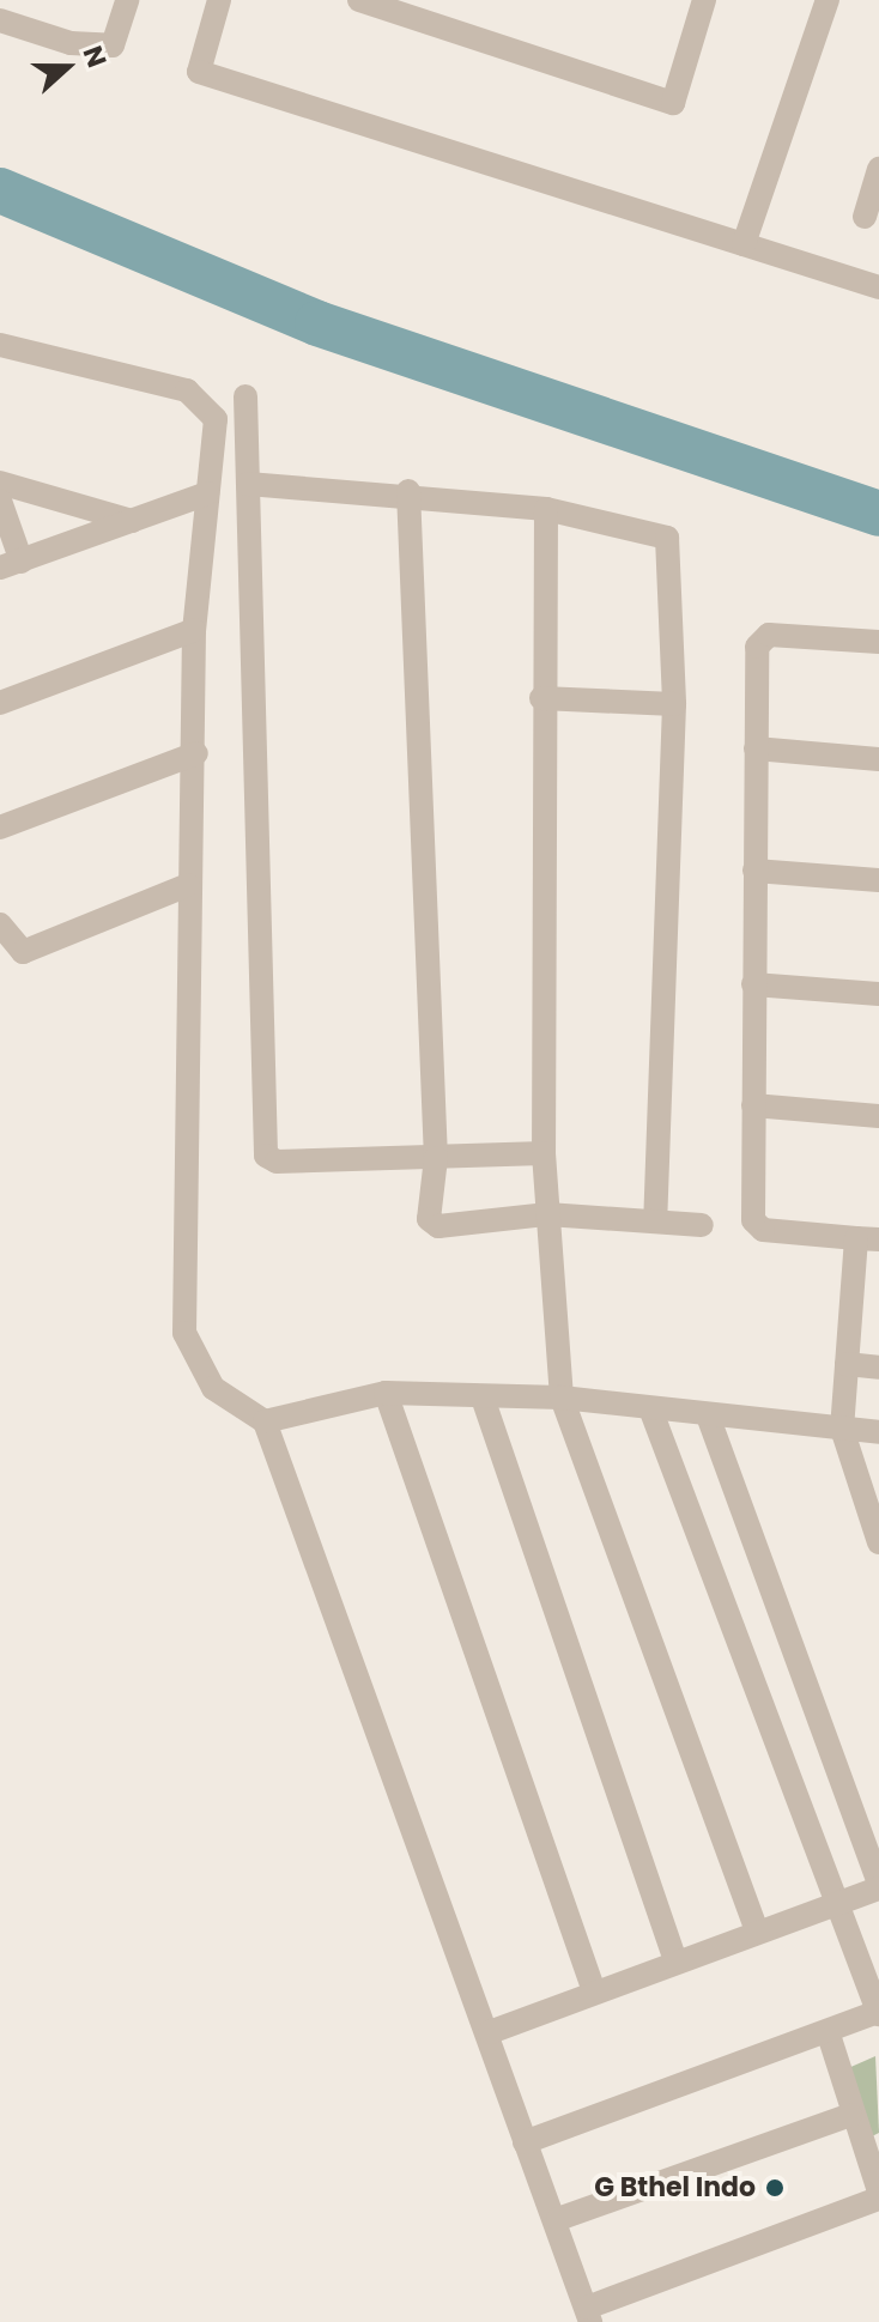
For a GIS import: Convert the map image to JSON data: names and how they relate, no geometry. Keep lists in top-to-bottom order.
{
  "places": ["G Bthel Indo"],
  "north": "right"
}
